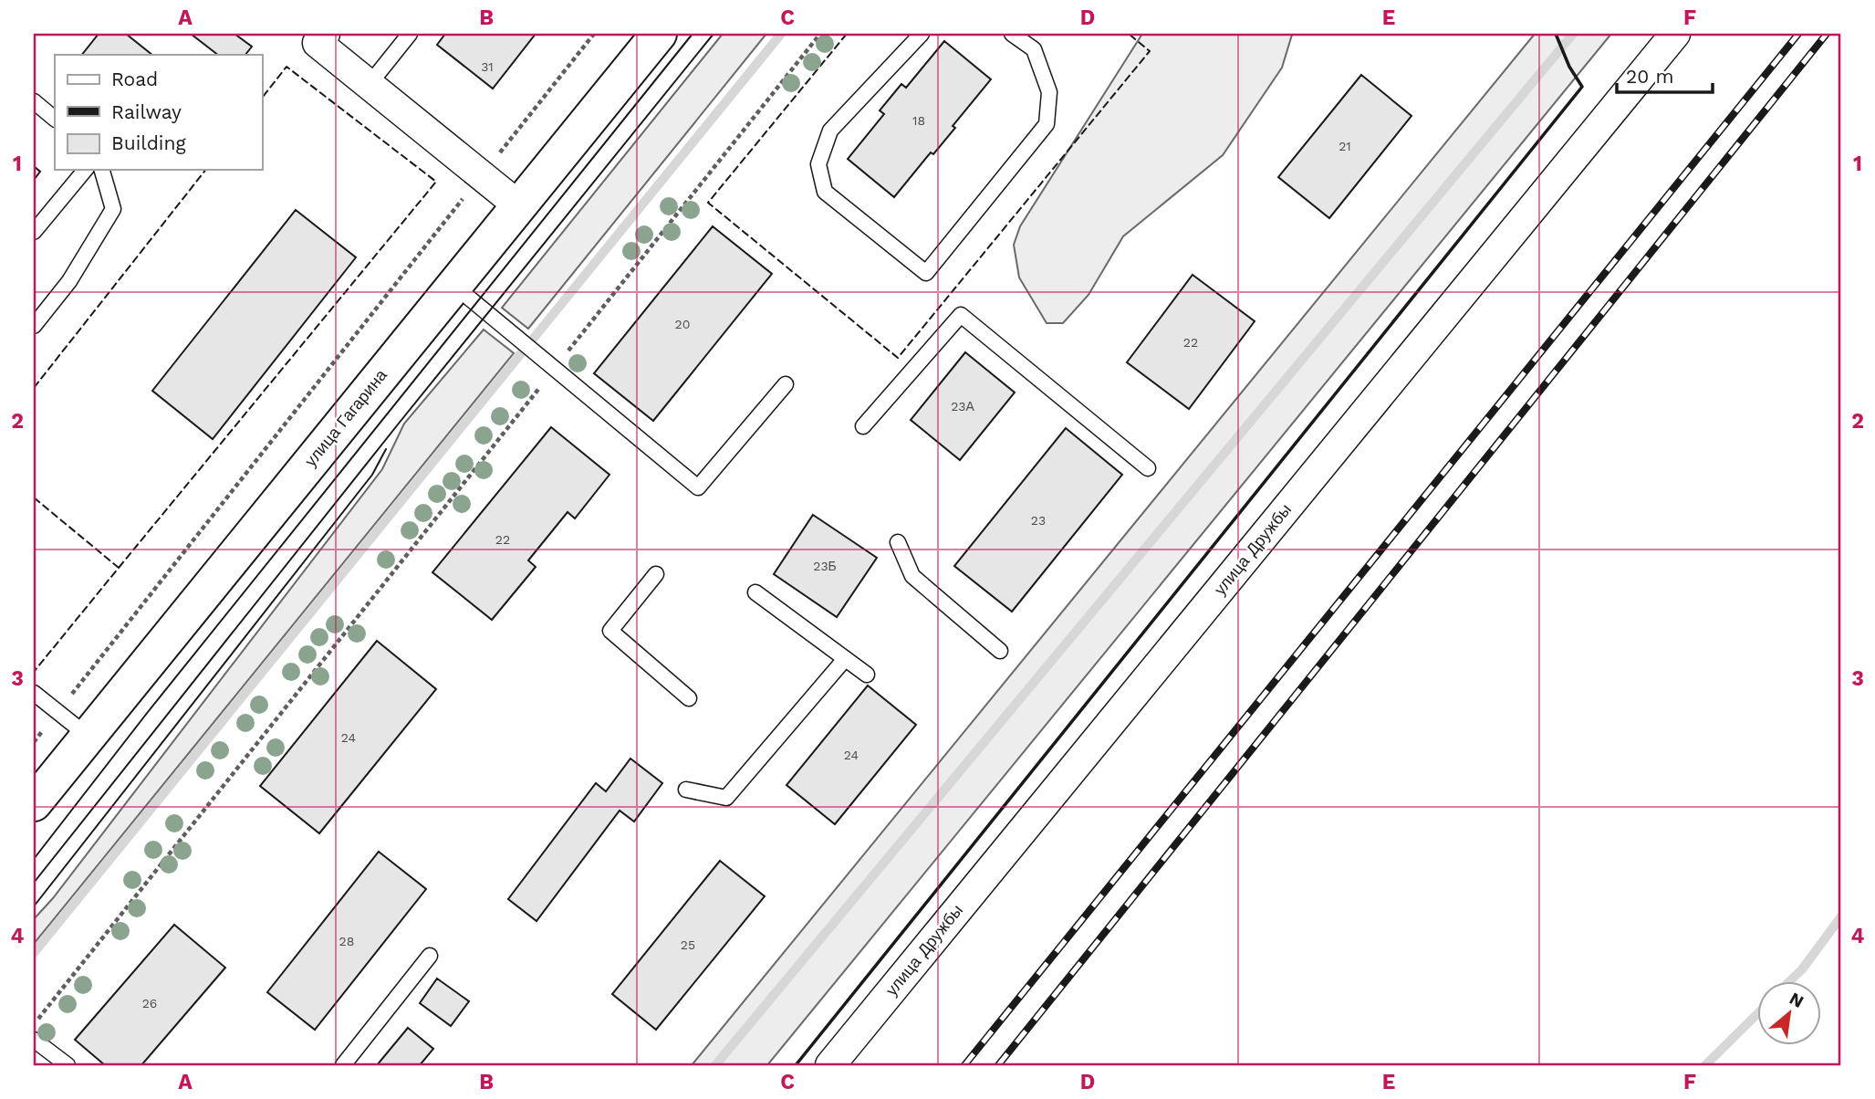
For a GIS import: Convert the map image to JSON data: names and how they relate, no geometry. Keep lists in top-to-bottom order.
{
  "streets": {
    "main road": ["улица Гагарина"],
    "street": ["улица Дружбы"]
  },
  "house_numbers": [
    "31",
    "18",
    "21",
    "20",
    "22",
    "23А",
    "23",
    "22",
    "23Б",
    "24",
    "24",
    "28",
    "25",
    "26"
  ],
  "legend": ["Road", "Railway", "Building"],
  "scale_bar": "20 m",
  "north": "top right",
  "grid": {
    "columns": [
      "A",
      "B",
      "C",
      "D",
      "E",
      "F"
    ],
    "rows": [
      "1",
      "2",
      "3",
      "4"
    ]
  }
}
